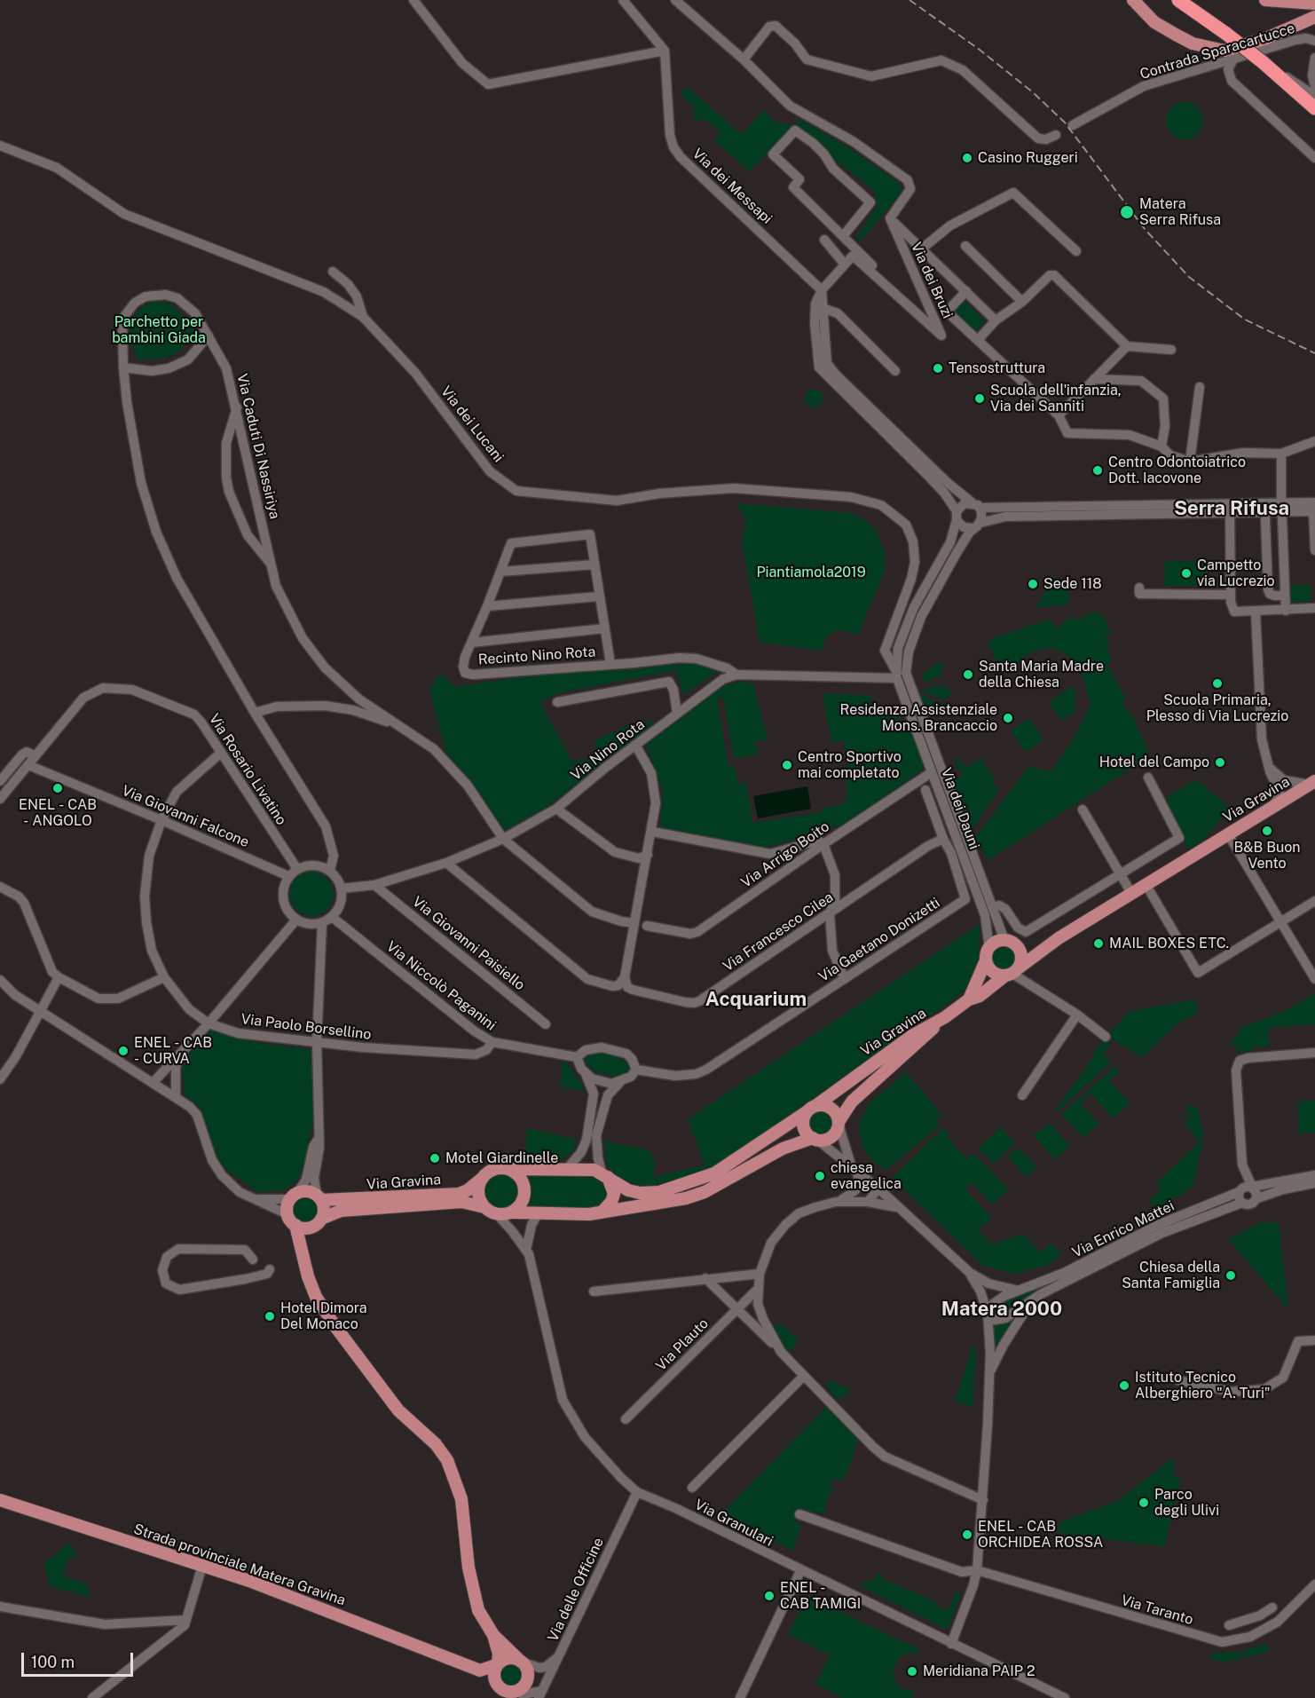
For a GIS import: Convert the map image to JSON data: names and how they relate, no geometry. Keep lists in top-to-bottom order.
{
  "streets": {
    "main road": ["Via Gravina", "Strada provinciale Matera Gravina"],
    "street": [
      "Contrada Sparacartucce",
      "Via dei Messapi",
      "Via dei Bruzi",
      "Via dei Lucani",
      "Via Caduti Di Nassiriya",
      "Recinto Nino Rota",
      "Via Nino Rota",
      "Via Rosario Livatino",
      "Via dei Dauni",
      "Via Giovanni Falcone",
      "Via Arrigo Boito",
      "Via Francesco Cilea",
      "Via Gaetano Donizetti",
      "Via Giovanni Paisiello",
      "Via Niccolò Paganini",
      "Via Paolo Borsellino",
      "Via Enrico Mattei",
      "Via Plauto",
      "Via Granulari",
      "Via delle Officine",
      "Via Taranto"
    ]
  },
  "crossings": [
    ["Via Caduti Di Nassiriya", "Via Nino Rota"],
    ["Via Caduti Di Nassiriya", "Via Rosario Livatino"],
    ["Via Caduti Di Nassiriya", "Via Giovanni Falcone"],
    ["Via Caduti Di Nassiriya", "Via Niccolò Paganini"],
    ["Recinto Nino Rota", "Via Nino Rota"],
    ["Via Nino Rota", "Via Rosario Livatino"],
    ["Via Nino Rota", "Via dei Dauni"],
    ["Via Nino Rota", "Via Giovanni Falcone"],
    ["Via Nino Rota", "Via Giovanni Paisiello"],
    ["Via Nino Rota", "Via Niccolò Paganini"],
    ["Via Rosario Livatino", "Via Giovanni Falcone"],
    ["Via Rosario Livatino", "Via Niccolò Paganini"],
    ["Via Rosario Livatino", "Via Paolo Borsellino"],
    ["Via dei Dauni", "Via Arrigo Boito"],
    ["Via Giovanni Falcone", "Via Niccolò Paganini"],
    ["Via Giovanni Falcone", "Via Paolo Borsellino"],
    ["Via Francesco Cilea", "Via Gaetano Donizetti"],
    ["Via Niccolò Paganini", "Via Paolo Borsellino"],
    ["Via Granulari", "Via delle Officine"]
  ],
  "districts": ["Serra Rifusa", "Acquarium", "Matera 2000"],
  "parks": ["Parchetto per bambini Giada", "Piantiamola2019"],
  "places": [
    "Casino Ruggeri",
    "Matera Serra Rifusa",
    "Tensostruttura",
    "Scuola dell'infanzia, Via dei Sanniti",
    "Centro Odontoiatrico Dott. Iacovone",
    "Campetto via Lucrezio",
    "Sede 118",
    "Santa Maria Madre della Chiesa",
    "Scuola Primaria, Plesso di Via Lucrezio",
    "Residenza Assistenziale Mons. Brancaccio",
    "Hotel del Campo",
    "Centro Sportivo mai completato",
    "ENEL - CAB - ANGOLO",
    "B&B Buon Vento",
    "MAIL BOXES ETC.",
    "ENEL - CAB - CURVA",
    "Motel Giardinelle",
    "chiesa evangelica",
    "Chiesa della Santa Famiglia",
    "Hotel Dimora Del Monaco",
    "Istituto Tecnico Alberghiero \"A. Turi\"",
    "Parco degli Ulivi",
    "ENEL - CAB ORCHIDEA ROSSA",
    "ENEL - CAB TAMIGI",
    "Meridiana PAIP 2"
  ],
  "scale_bar": "100 m"
}
